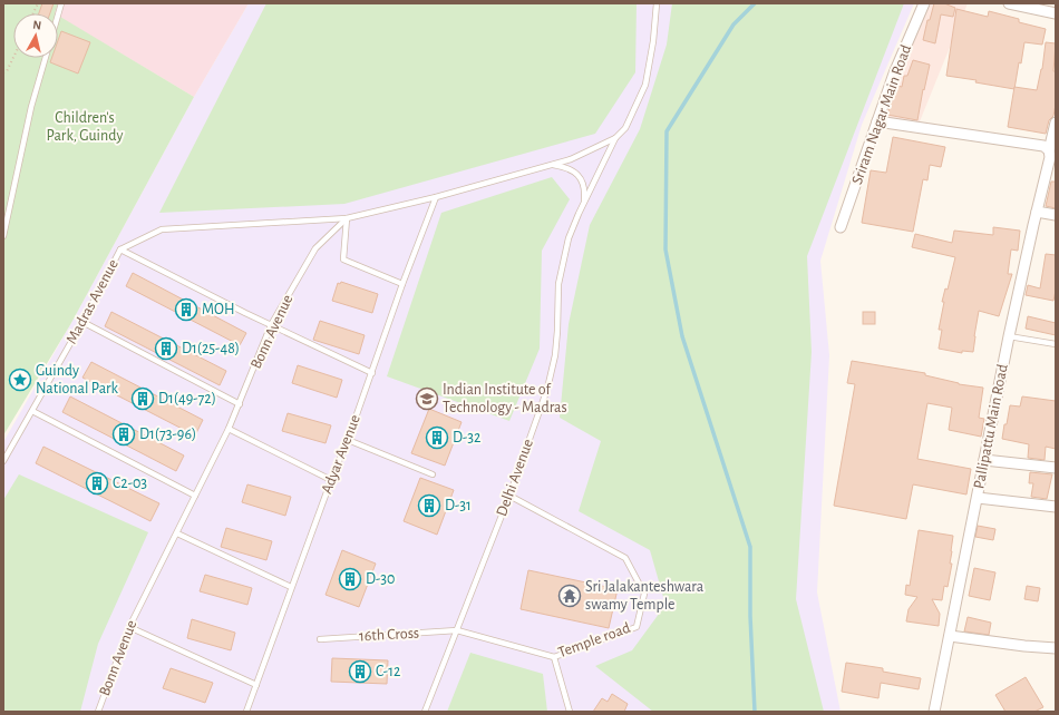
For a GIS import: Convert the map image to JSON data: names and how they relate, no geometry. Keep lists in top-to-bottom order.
{
  "streets": {
    "street": ["Sriram Nagar Main Road", "Pallipattu Main Road"],
    "lane": [
      "Madras Avenue",
      "Bonn Avenue",
      "Adyar Avenue",
      "Delhi Avenue",
      "16th Cross",
      "Temple road"
    ]
  },
  "crossings": [
    ["Madras Avenue", "Bonn Avenue"],
    ["Delhi Avenue", "16th Cross"],
    ["Delhi Avenue", "Temple road"],
    ["16th Cross", "Temple road"]
  ],
  "parks": ["Children's Park, Guindy"],
  "places": {
    "building": [
      "MOH",
      "D1(25-48)",
      "D1(49-72)",
      "D1(73-96)",
      "D-32",
      "C2-03",
      "D-31",
      "D-30",
      "C-12"
    ],
    "place": ["Guindy National Park"],
    "school or university": ["Indian Institute of Technology - Madras"],
    "temple": ["Sri Jalakanteshwara swamy Temple"]
  },
  "north": "top"
}
